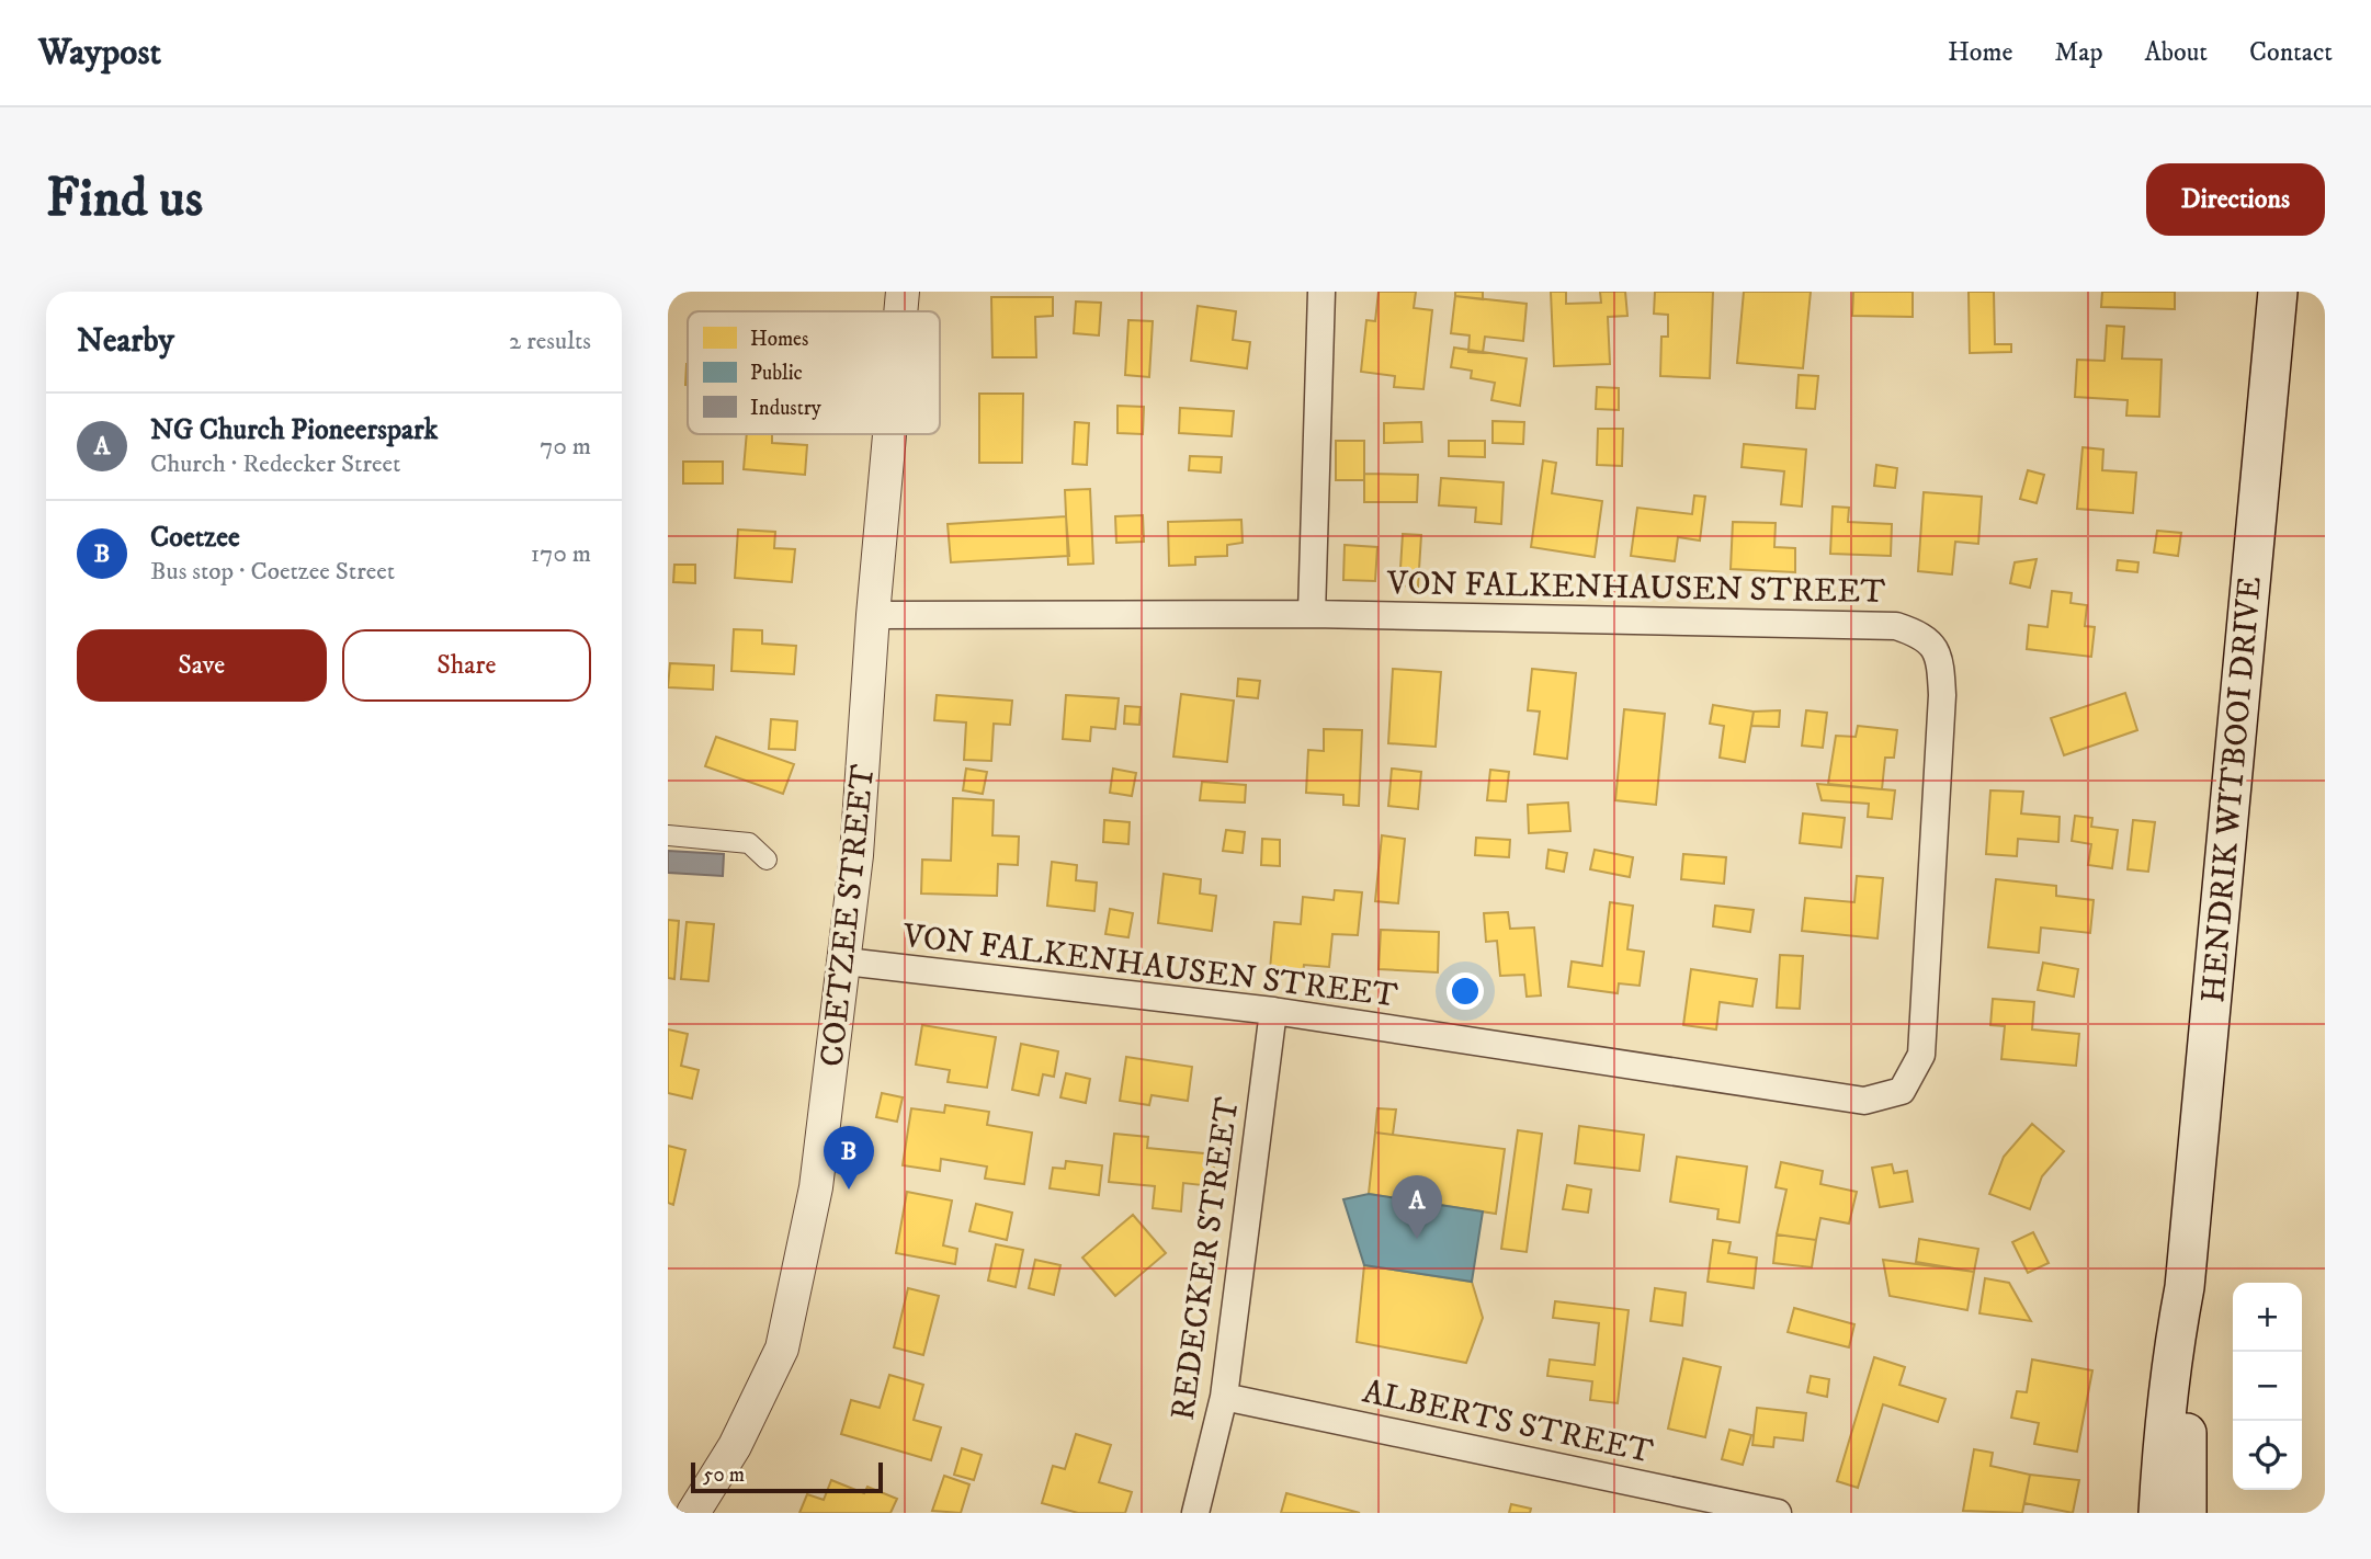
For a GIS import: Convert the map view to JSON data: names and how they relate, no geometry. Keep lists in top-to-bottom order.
{
  "streets": {
    "main road": ["HENDRIK WITBOOI DRIVE"],
    "street": [
      "VON FALKENHAUSEN STREET",
      "COETZEE STREET",
      "REDECKER STREET",
      "ALBERTS STREET"
    ]
  },
  "crossings": [
    ["VON FALKENHAUSEN STREET", "COETZEE STREET"],
    ["VON FALKENHAUSEN STREET", "REDECKER STREET"],
    ["REDECKER STREET", "ALBERTS STREET"]
  ],
  "legend": ["Homes", "Public", "Industry"],
  "scale_bar": "50 m",
  "page": {
    "header": "Waypost",
    "nav": [
      "Home",
      "Map",
      "About",
      "Contact"
    ],
    "buttons": [
      "Directions",
      ["Save", "Share"]
    ],
    "title": "Find us",
    "heading": ["Nearby", "2 results"],
    "list": [
      {
        "mark": "A",
        "name": "NG Church Pioneerspark",
        "note": "Church · Redecker Street",
        "value": "70 m"
      },
      {
        "mark": "B",
        "name": "Coetzee",
        "note": "Bus stop · Coetzee Street",
        "value": "170 m"
      }
    ],
    "pins": ["B", "A"],
    "map_buttons": ["+", "−"],
    "scale": "50 m"
  }
}
